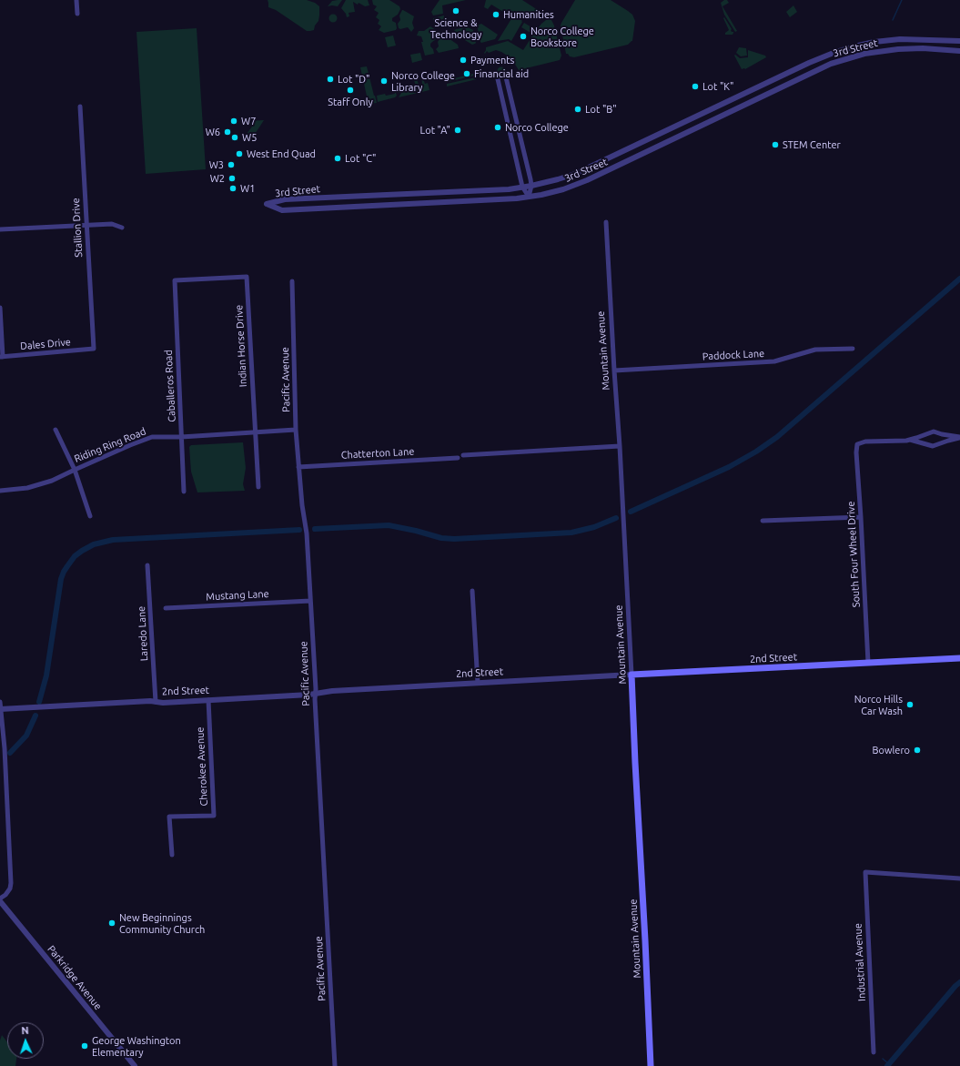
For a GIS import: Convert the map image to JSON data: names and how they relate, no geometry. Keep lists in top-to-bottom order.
{
  "streets": {
    "main road": ["Mountain Avenue", "2nd Street"],
    "street": [
      "3rd Street",
      "Stallion Drive",
      "Dales Drive",
      "Indian Horse Drive",
      "Paddock Lane",
      "Pacific Avenue",
      "Caballeros Road",
      "Riding Ring Road",
      "Chatterton Lane",
      "South Four Wheel Drive",
      "Mustang Lane",
      "Laredo Lane",
      "Cherokee Avenue",
      "Industrial Avenue",
      "Parkridge Avenue"
    ]
  },
  "crossings": [
    ["Stallion Drive", "Dales Drive"],
    ["Indian Horse Drive", "Caballeros Road"],
    ["Indian Horse Drive", "Riding Ring Road"],
    ["Mountain Avenue", "Paddock Lane"],
    ["Mountain Avenue", "2nd Street"],
    ["Pacific Avenue", "Riding Ring Road"],
    ["Pacific Avenue", "Chatterton Lane"],
    ["Pacific Avenue", "Mustang Lane"],
    ["Pacific Avenue", "2nd Street"],
    ["Caballeros Road", "Riding Ring Road"],
    ["South Four Wheel Drive", "2nd Street"],
    ["Laredo Lane", "2nd Street"],
    ["2nd Street", "Cherokee Avenue"]
  ],
  "places": [
    "Science & Technology",
    "Humanities",
    "Norco College Bookstore",
    "Payments",
    "Financial aid",
    "Lot \"D\"",
    "Norco College Library",
    "Lot \"K\"",
    "Staff Only",
    "Lot \"B\"",
    "W7",
    "Norco College",
    "Lot \"A\"",
    "W6",
    "W5",
    "STEM Center",
    "West End Quad",
    "Lot \"C\"",
    "W3",
    "W2",
    "W1",
    "Norco Hills Car Wash",
    "Bowlero",
    "New Beginnings Community Church",
    "George Washington Elementary"
  ],
  "north": "top"
}
